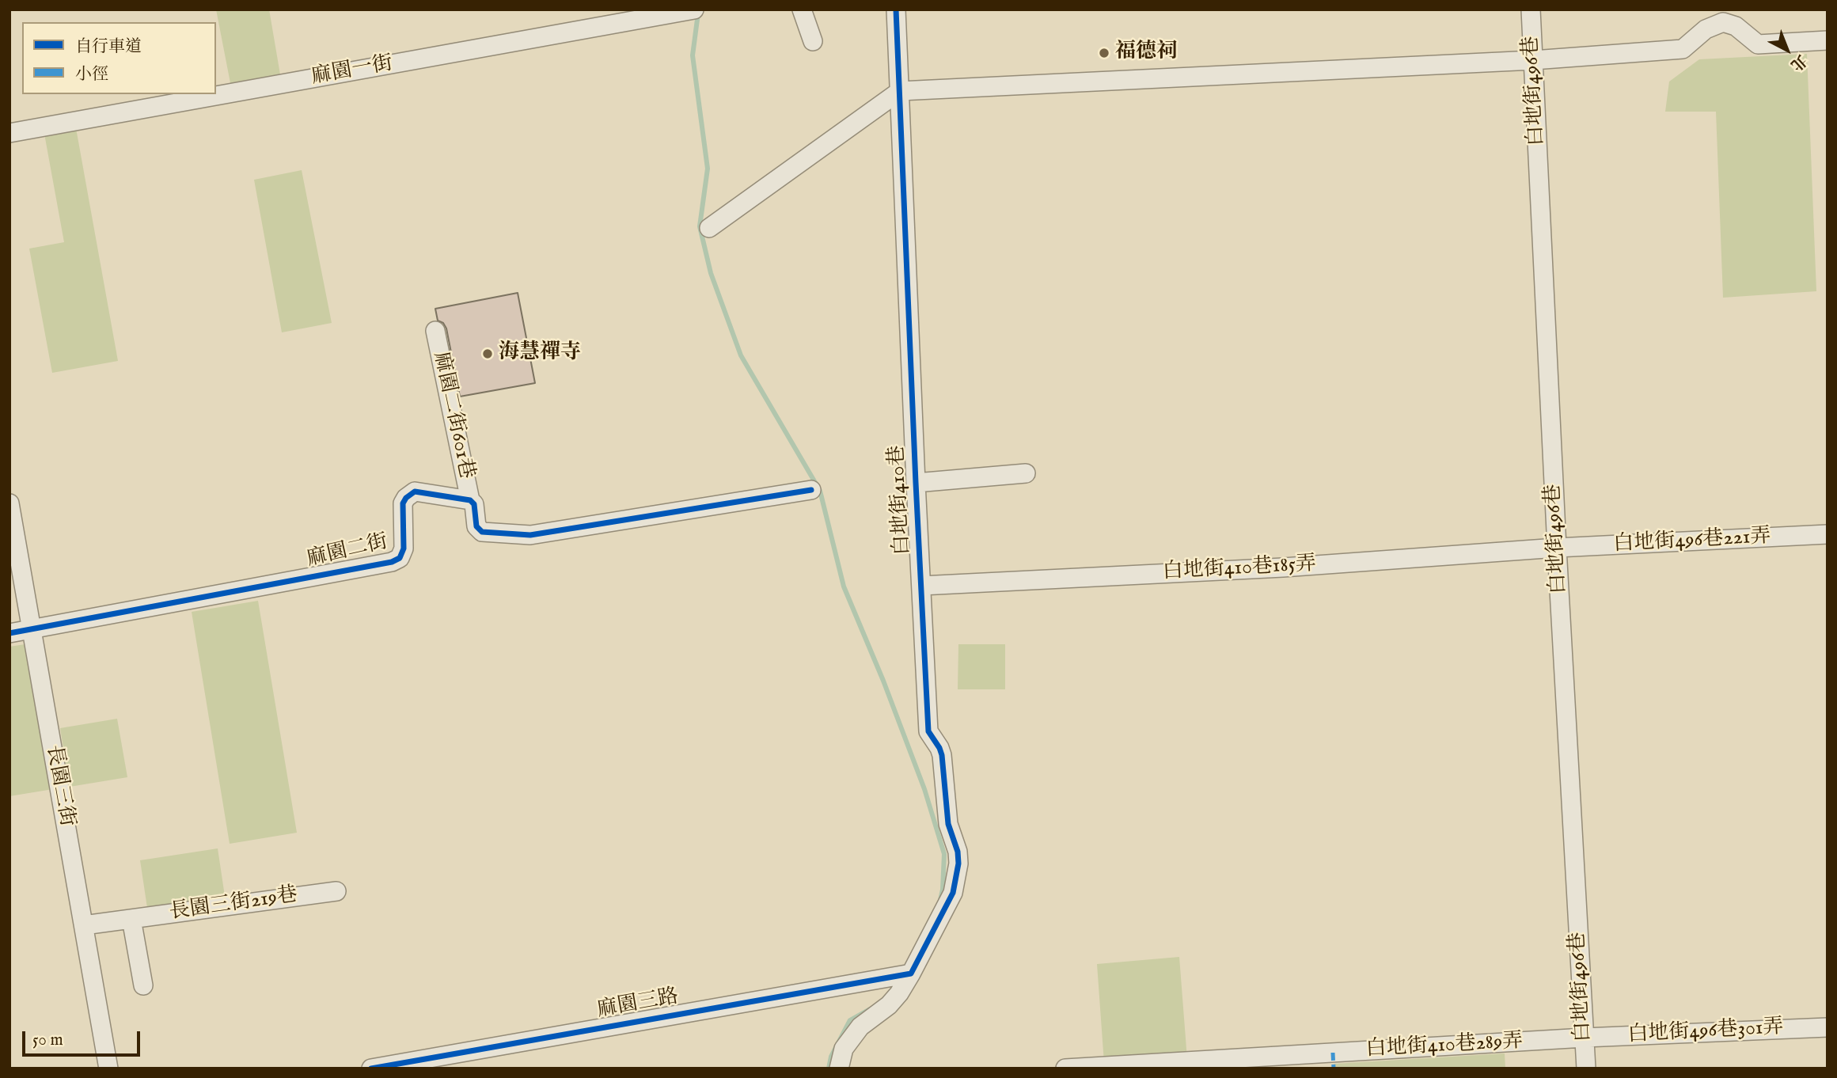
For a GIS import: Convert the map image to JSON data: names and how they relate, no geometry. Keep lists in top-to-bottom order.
{
  "streets": {
    "street": [
      "麻園一街",
      "白地街496巷",
      "麻園二街601巷",
      "白地街410巷",
      "白地街496巷221弄",
      "麻園二街",
      "白地街410巷185弄",
      "長園三街",
      "長園三街219巷",
      "麻園三路",
      "白地街496巷301弄",
      "白地街410巷289弄"
    ]
  },
  "crossings": [
    ["白地街496巷", "白地街496巷221弄"],
    ["白地街496巷", "白地街410巷185弄"],
    ["白地街496巷", "白地街496巷301弄"],
    ["白地街496巷", "白地街410巷289弄"],
    ["麻園二街601巷", "麻園二街"],
    ["白地街410巷", "白地街410巷185弄"],
    ["白地街410巷", "麻園三路"],
    ["白地街496巷221弄", "白地街410巷185弄"],
    ["麻園二街", "長園三街"],
    ["長園三街", "長園三街219巷"],
    ["白地街496巷301弄", "白地街410巷289弄"]
  ],
  "places": ["福德祠", "海慧禪寺"],
  "legend": ["自行車道", "小徑"],
  "scale_bar": "50 m",
  "north": "bottom right"
}
